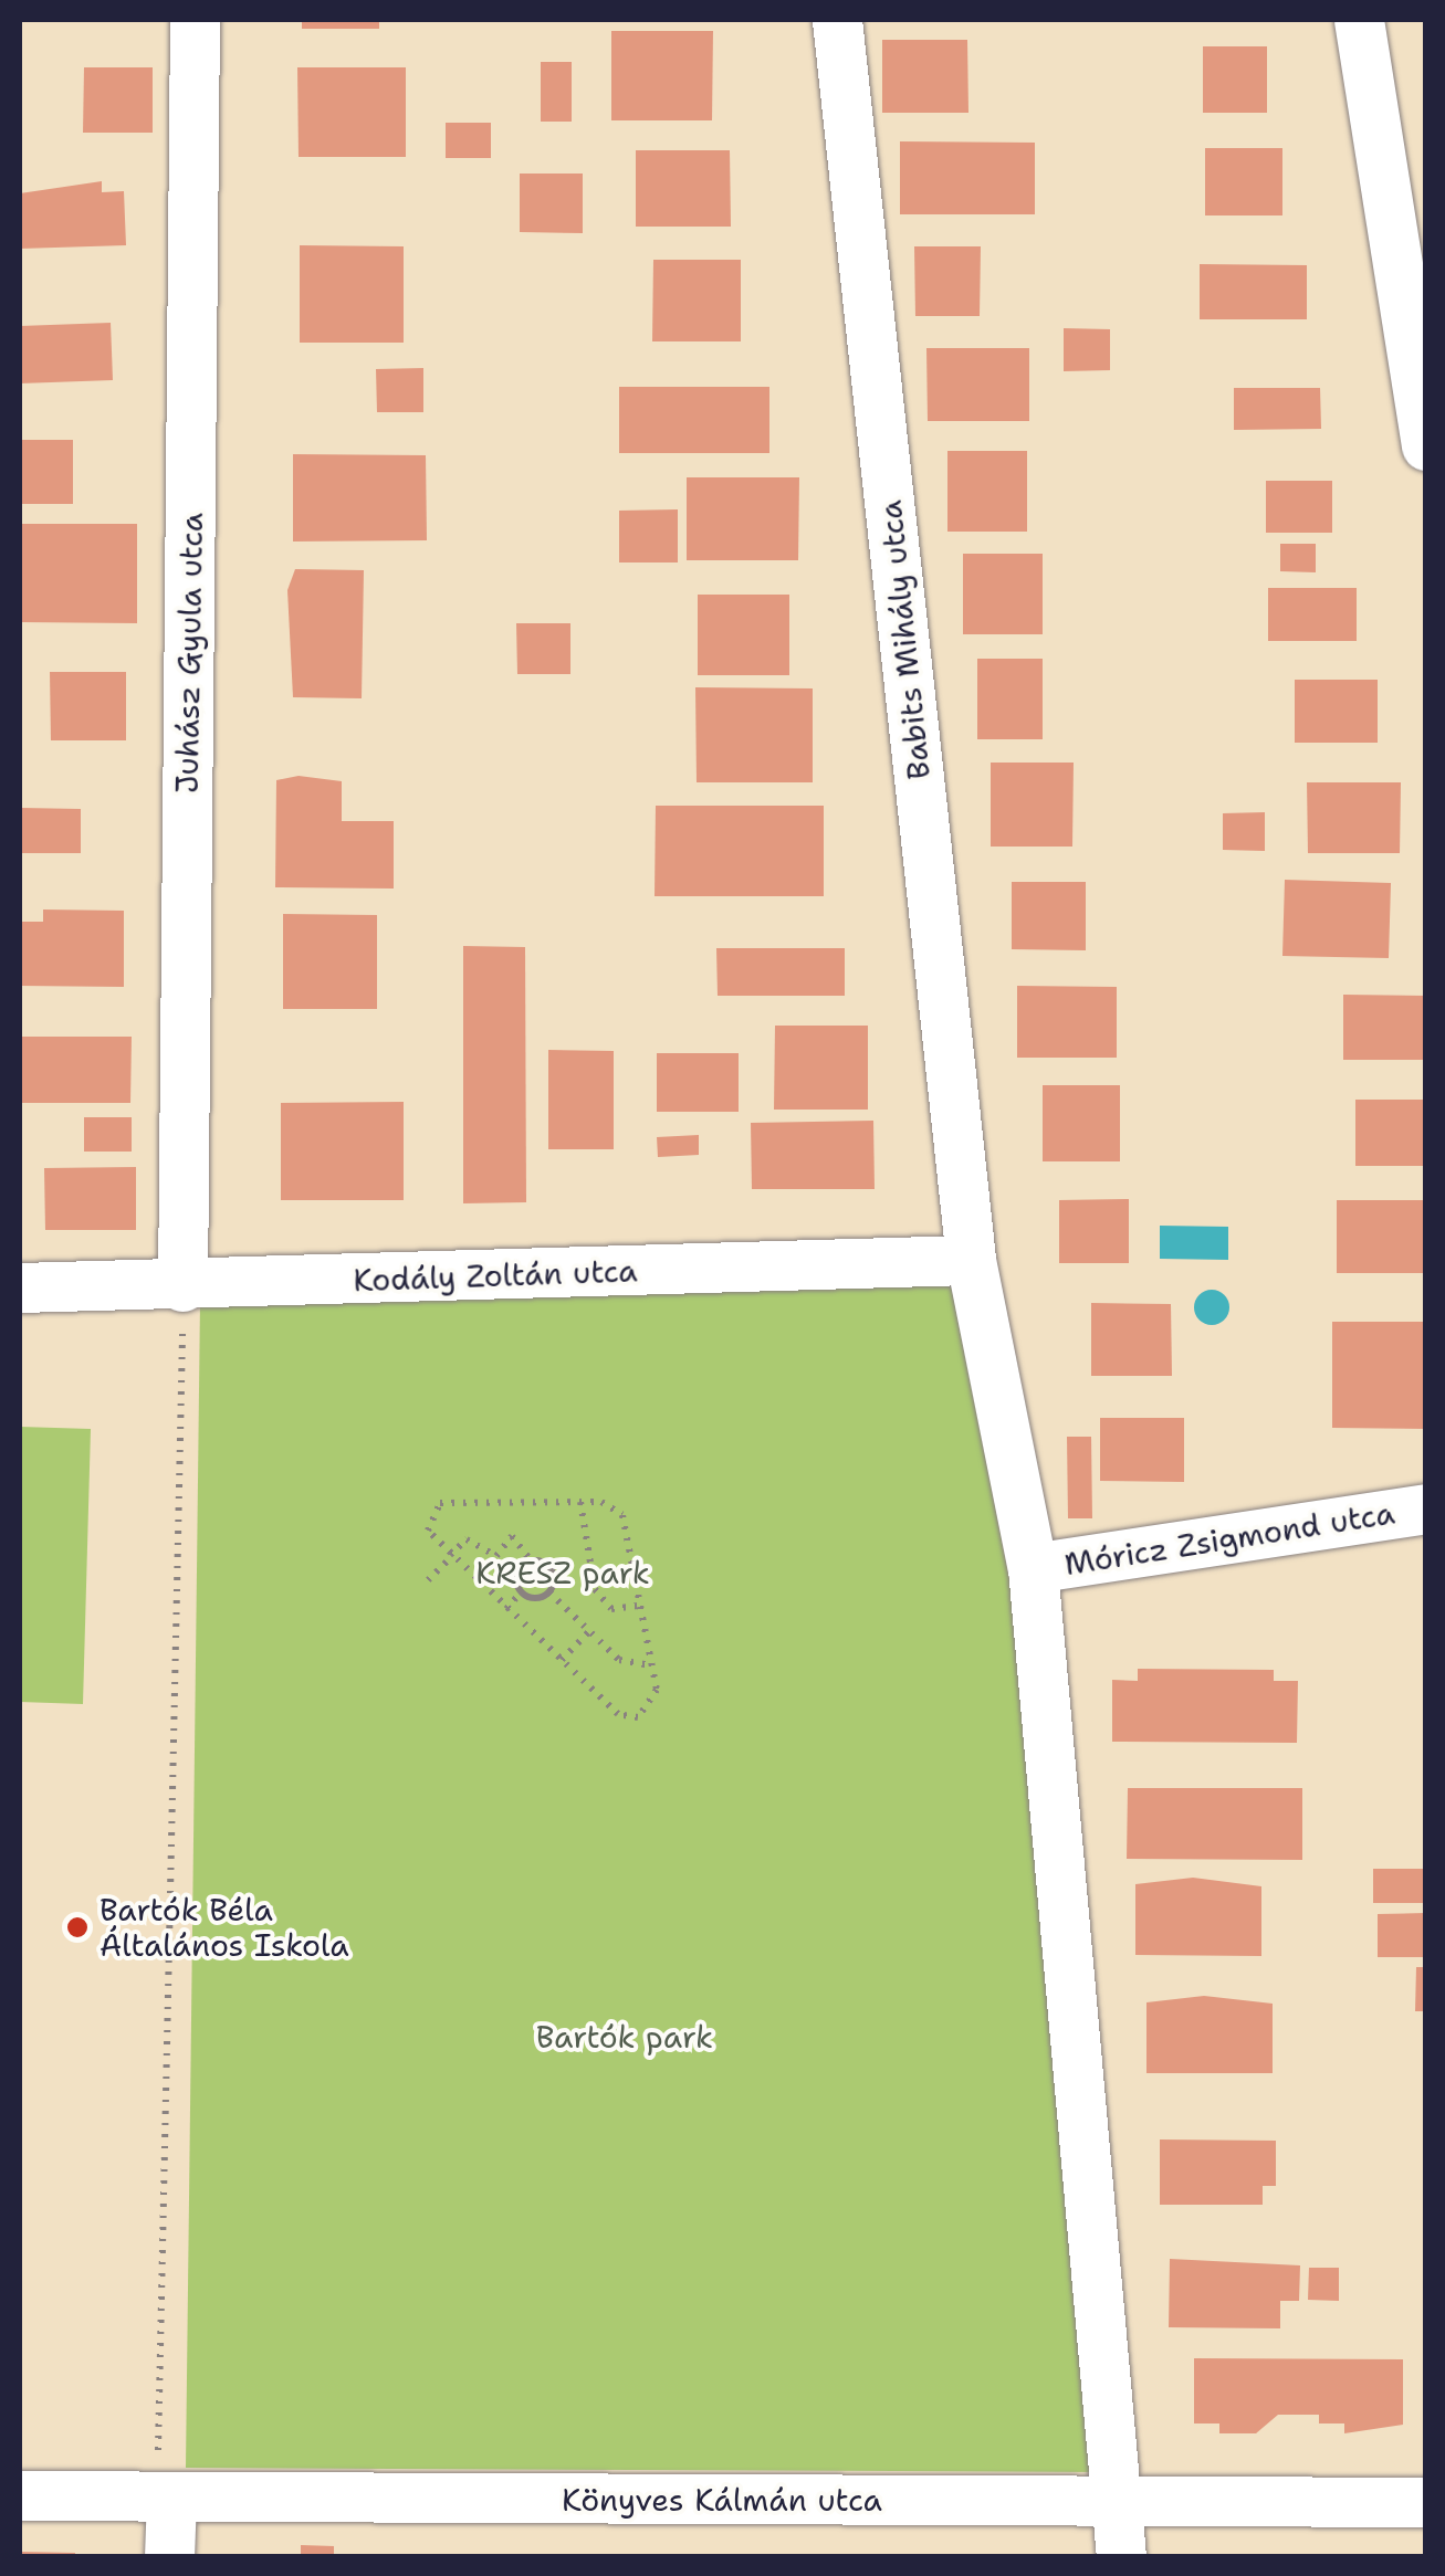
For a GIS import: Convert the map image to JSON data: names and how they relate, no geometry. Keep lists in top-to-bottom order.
{
  "streets": {
    "street": [
      "Babits Mihály utca",
      "Juhász Gyula utca",
      "Kodály Zoltán utca",
      "Móricz Zsigmond utca",
      "Könyves Kálmán utca"
    ]
  },
  "crossings": [
    ["Babits Mihály utca", "Kodály Zoltán utca"],
    ["Babits Mihály utca", "Móricz Zsigmond utca"],
    ["Babits Mihály utca", "Könyves Kálmán utca"],
    ["Juhász Gyula utca", "Kodály Zoltán utca"]
  ],
  "parks": ["KRESZ park", "Bartók park"],
  "places": ["Bartók Béla Általános Iskola"]
}
